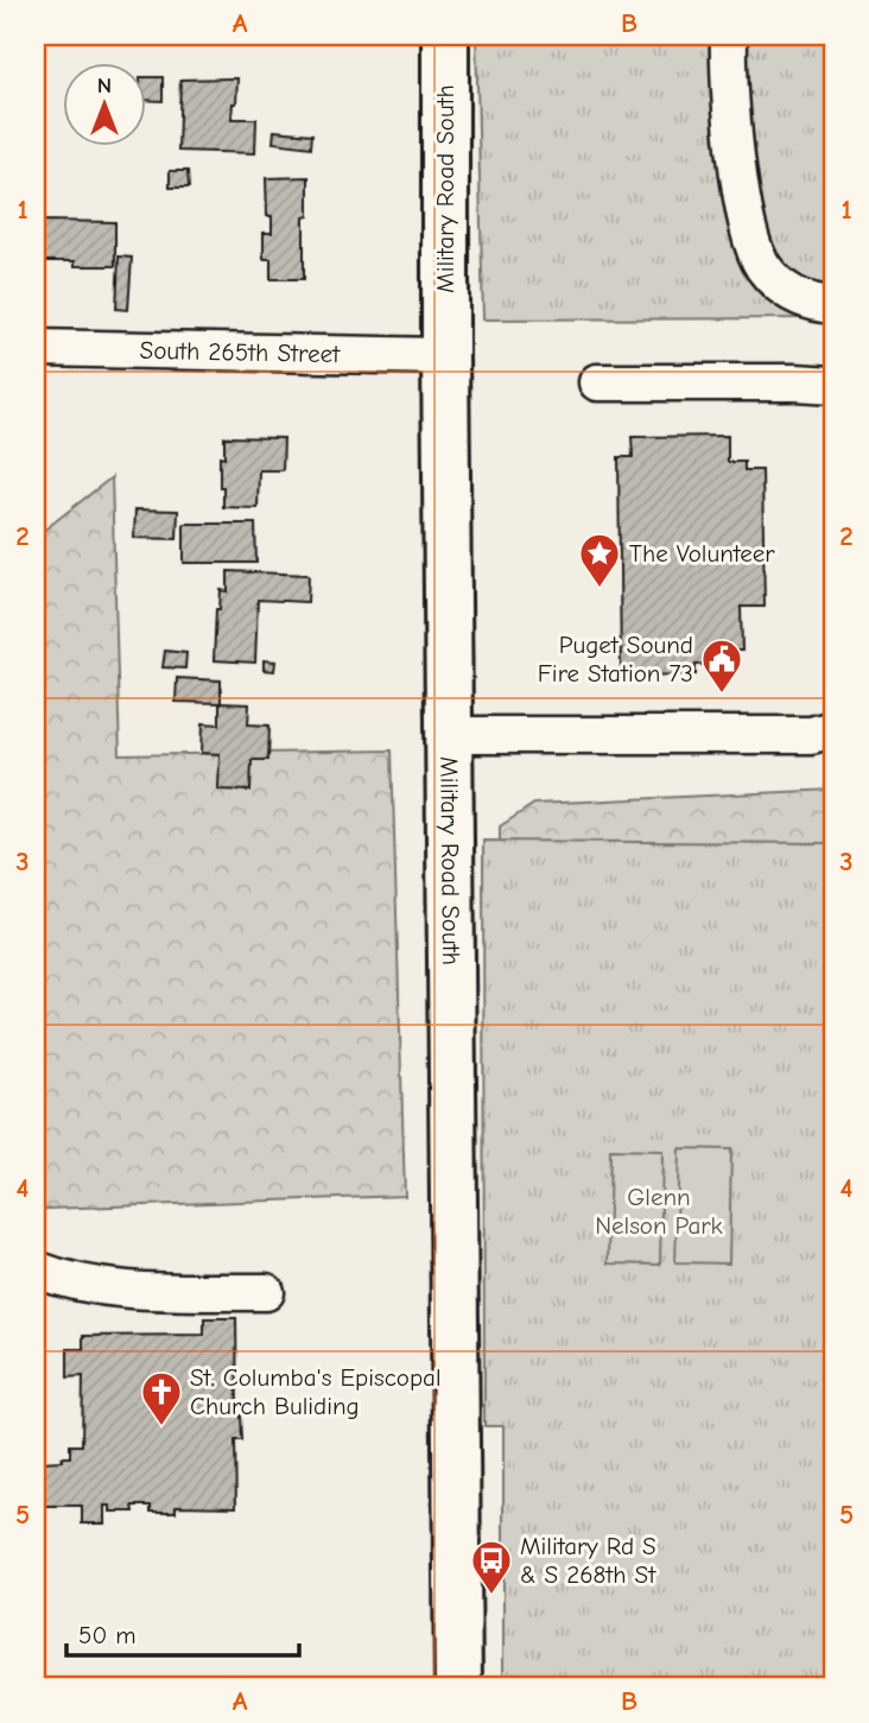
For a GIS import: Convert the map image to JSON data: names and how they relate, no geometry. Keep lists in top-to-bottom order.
{
  "streets": {
    "main road": ["Military Road South"],
    "street": ["South 265th Street"]
  },
  "crossings": [
    ["Military Road South", "South 265th Street"]
  ],
  "parks": ["Glenn Nelson Park"],
  "places": {
    "place": ["The Volunteer"],
    "public building": ["Puget Sound Fire Station 73"],
    "church": ["St. Columba's Episcopal Church Buliding"],
    "bus stop": ["Military Rd S & S 268th St"]
  },
  "scale_bar": "50 m",
  "north": "top",
  "grid": {
    "columns": ["A", "B"],
    "rows": [
      "1",
      "2",
      "3",
      "4",
      "5"
    ]
  }
}
